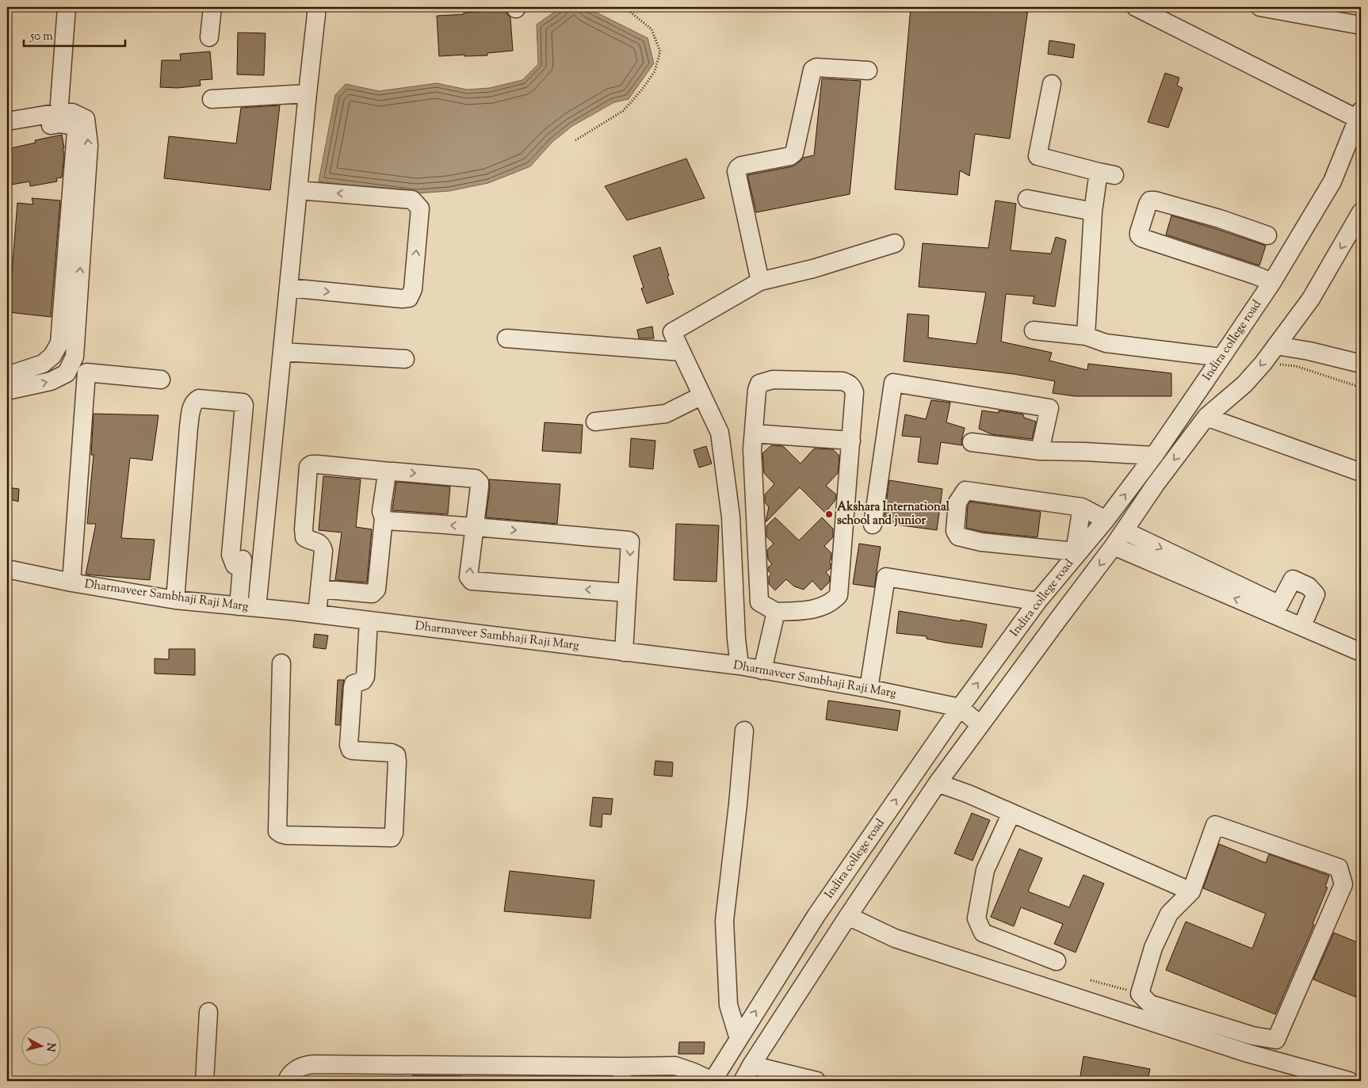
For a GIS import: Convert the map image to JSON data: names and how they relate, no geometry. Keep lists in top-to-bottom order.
{
  "streets": {
    "street": ["Indira college road", "Dharmaveer Sambhaji Raji Marg"]
  },
  "crossings": [
    ["Indira college road", "Dharmaveer Sambhaji Raji Marg"]
  ],
  "places": ["Akshara International school and junior"],
  "scale_bar": "50 m",
  "north": "right"
}
